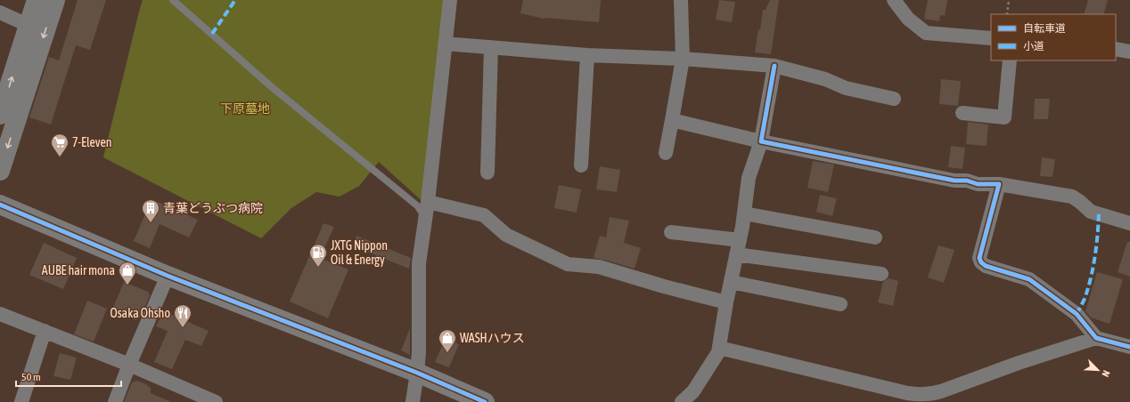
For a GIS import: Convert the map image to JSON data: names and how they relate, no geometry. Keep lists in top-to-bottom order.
{
  "parks": ["下原墓地"],
  "places": {
    "supermarket": ["7-Eleven"],
    "building": ["青葉どうぶつ病院"],
    "fuel station": ["JXTG Nippon Oil & Energy"],
    "shop": ["AUBE hair mona", "WASHハウス"],
    "restaurant": ["Osaka Ohsho"]
  },
  "legend": ["自転車道", "小道"],
  "scale_bar": "50 m",
  "north": "bottom right"
}
